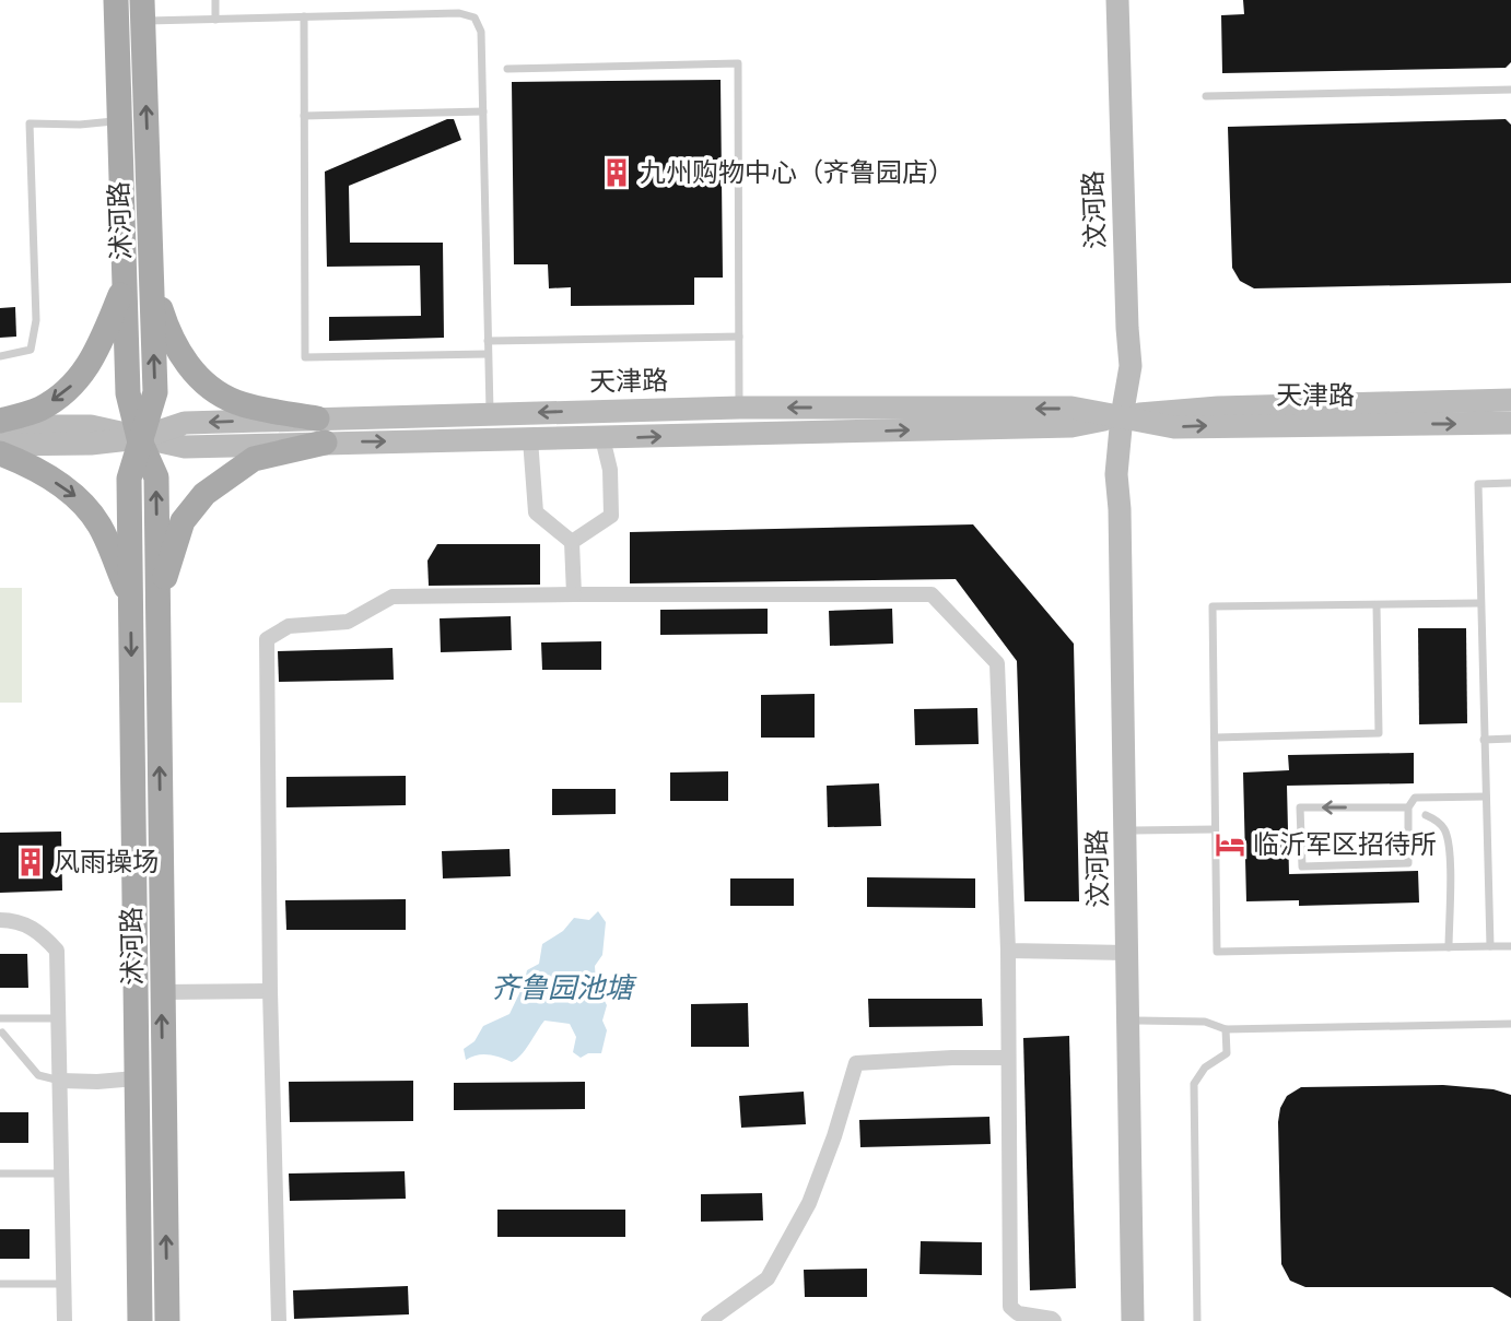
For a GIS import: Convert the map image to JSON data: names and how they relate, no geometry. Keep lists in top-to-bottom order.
{
  "streets": {
    "main road": ["汶河路", "沭河路", "天津路"]
  },
  "crossings": [
    ["汶河路", "天津路"],
    ["沭河路", "天津路"]
  ],
  "water": ["齐鲁园池塘"],
  "places": {
    "building": ["九州购物中心（齐鲁园店）", "风雨操场"],
    "hotel": ["临沂军区招待所"]
  }
}
